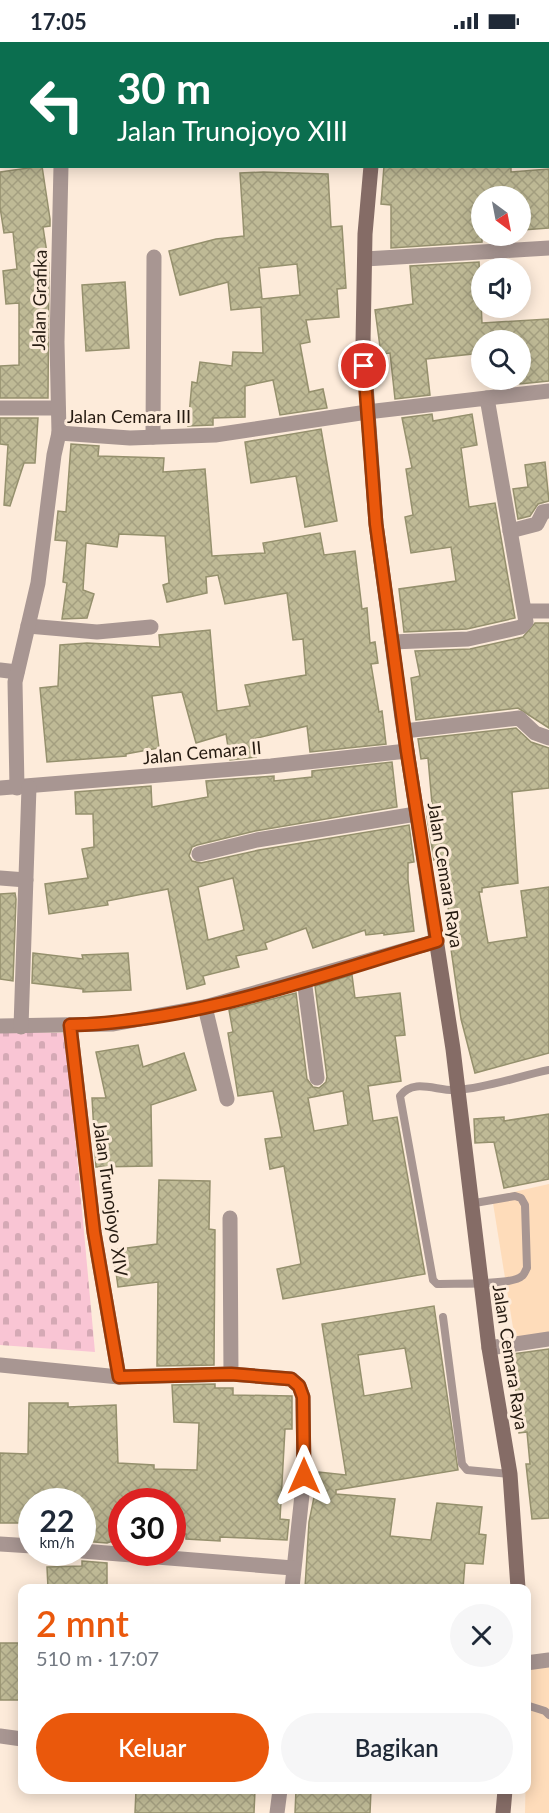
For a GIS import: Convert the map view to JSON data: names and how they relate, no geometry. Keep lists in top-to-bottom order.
{
  "streets": {
    "main road": ["Jalan Cemara Raya"],
    "street": [
      "Jalan Grafika",
      "Jalan Cemara III",
      "Jalan Cemara II",
      "Jalan Trunojoyo XIV"
    ]
  },
  "crossings": [
    ["Jalan Grafika", "Jalan Cemara III"],
    ["Jalan Cemara III", "Jalan Cemara II"],
    ["Jalan Cemara III", "Jalan Cemara Raya"],
    ["Jalan Cemara II", "Jalan Cemara Raya"]
  ],
  "north": "bottom right",
  "page": {
    "status": "17:05",
    "turn": ["30 m", "Jalan Trunojoyo XIII"],
    "speed": "22 km/h",
    "limit": "30",
    "heading": ["2 mnt", "510 m · 17:07"],
    "buttons": ["Keluar", "Bagikan"]
  }
}
